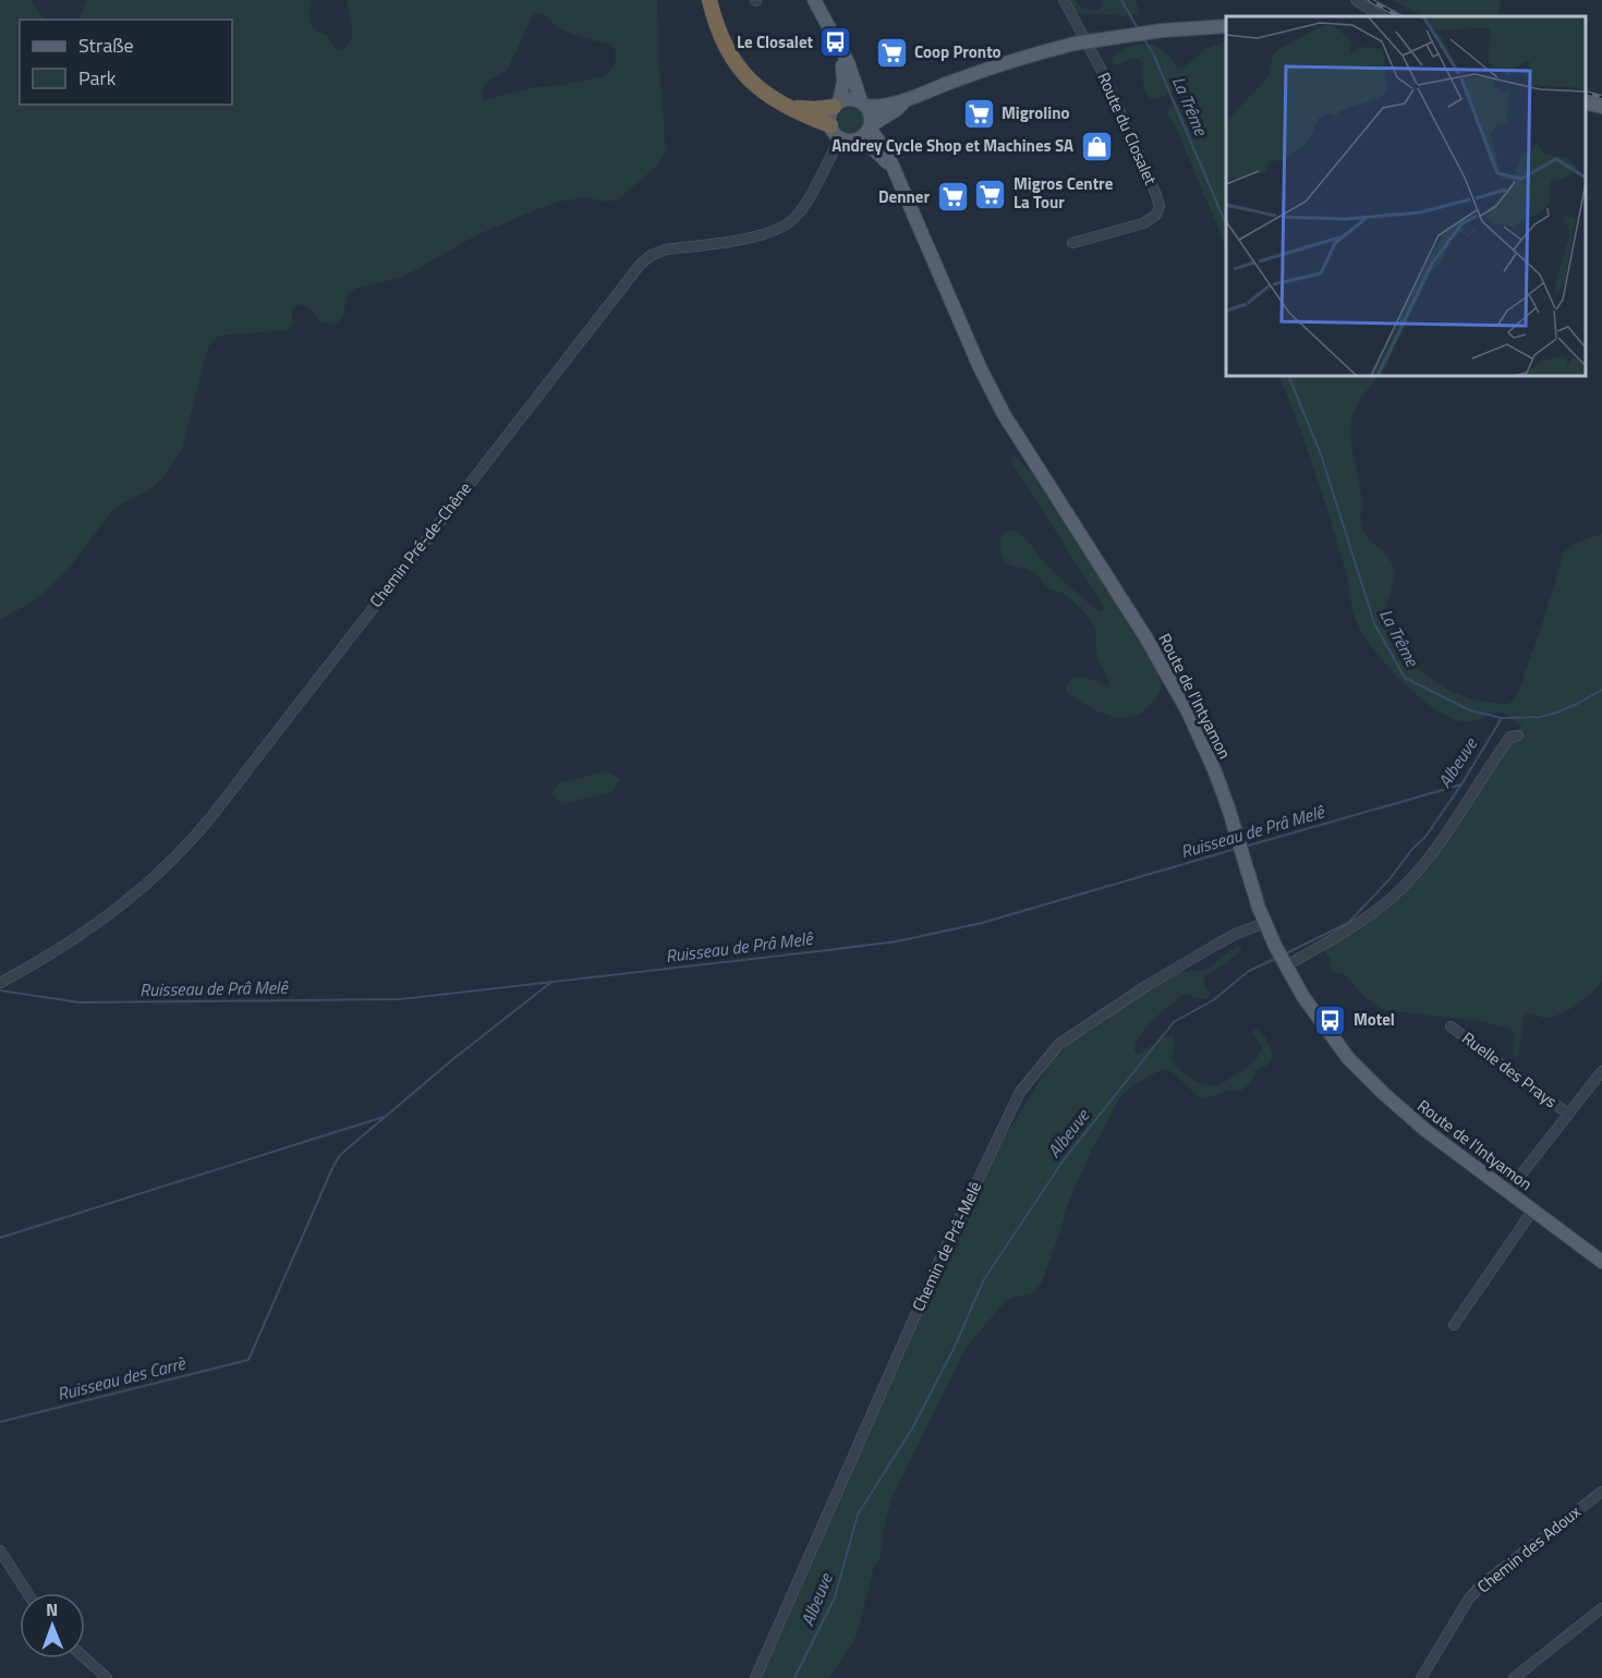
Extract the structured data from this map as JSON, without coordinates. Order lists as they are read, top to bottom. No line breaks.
{"streets":{"main road":["Route de l'Intyamon"],"street":["Route du Closalet","Chemin Pré-de-Chêne","Ruelle des Prays","Chemin de Prâ-Melê","Chemin des Adoux"]},"crossings":[["Chemin Pré-de-Chêne","Route de l'Intyamon"],["Route de l'Intyamon","Ruelle des Prays"],["Route de l'Intyamon","Chemin de Prâ-Melê"]],"water":["La Trême","Albeuve","Ruisseau de Prâ Melê","Ruisseau des Carrè"],"places":{"bus stop":["Le Closalet","Motel"],"supermarket":["Coop Pronto","Migrolino","Migros Centre La Tour","Denner"],"shop":["Andrey Cycle Shop et Machines SA"]},"legend":["Straße","Park"],"north":"top"}
